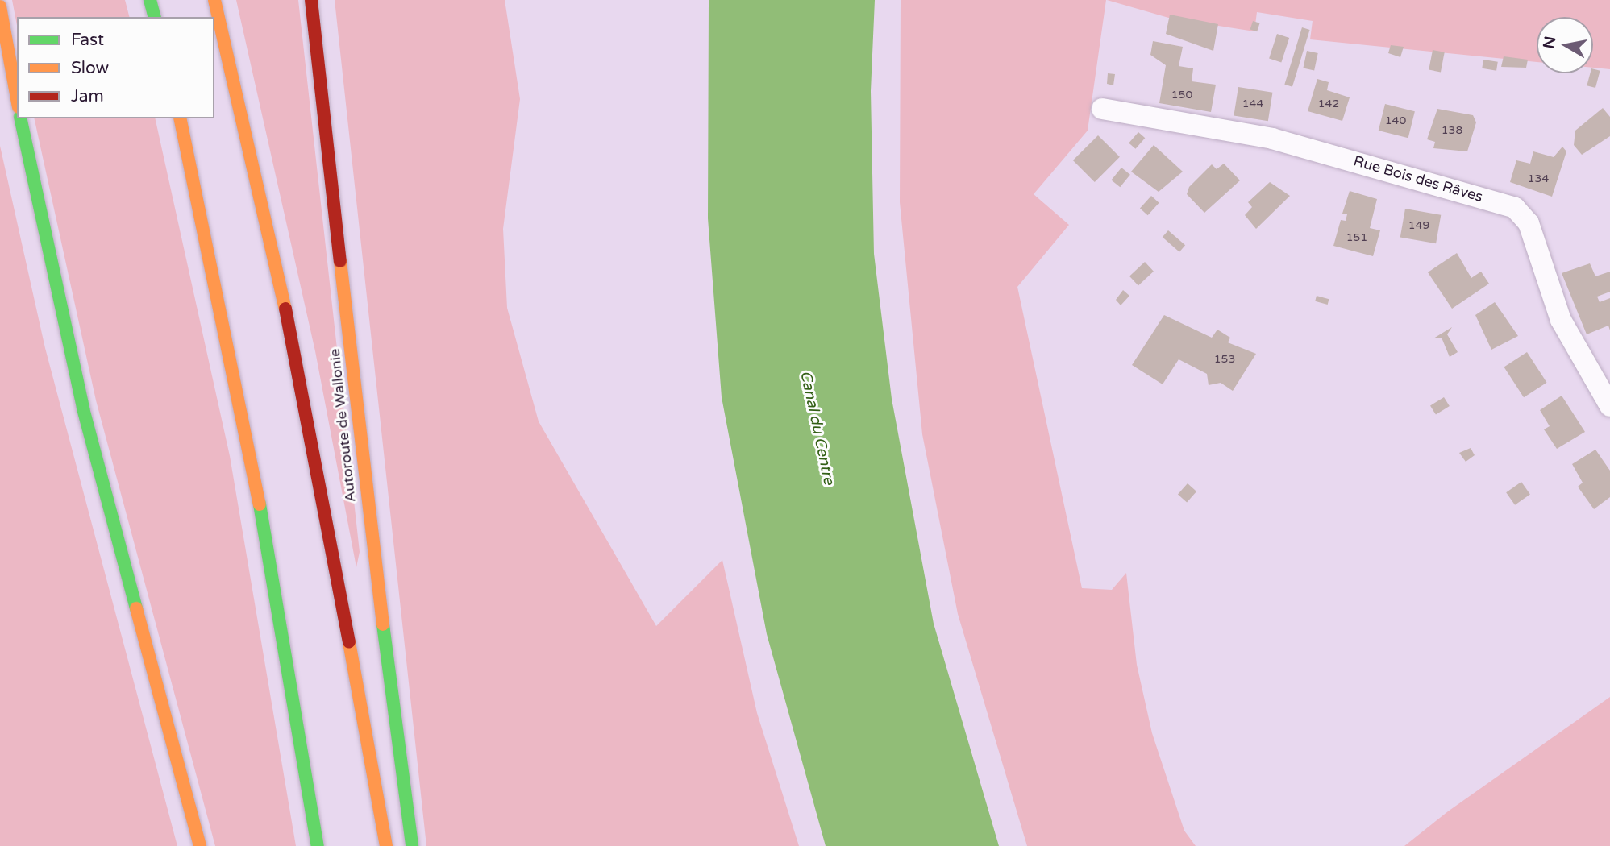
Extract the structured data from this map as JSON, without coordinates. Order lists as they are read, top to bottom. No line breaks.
{"streets":{"highway":["Autoroute de Wallonie"],"street":["Rue Bois des Râves"]},"water":["Canal du Centre"],"house_numbers":["150","144","142","140","138","134","149","151","153"],"legend":["Fast","Slow","Jam"],"north":"left"}
